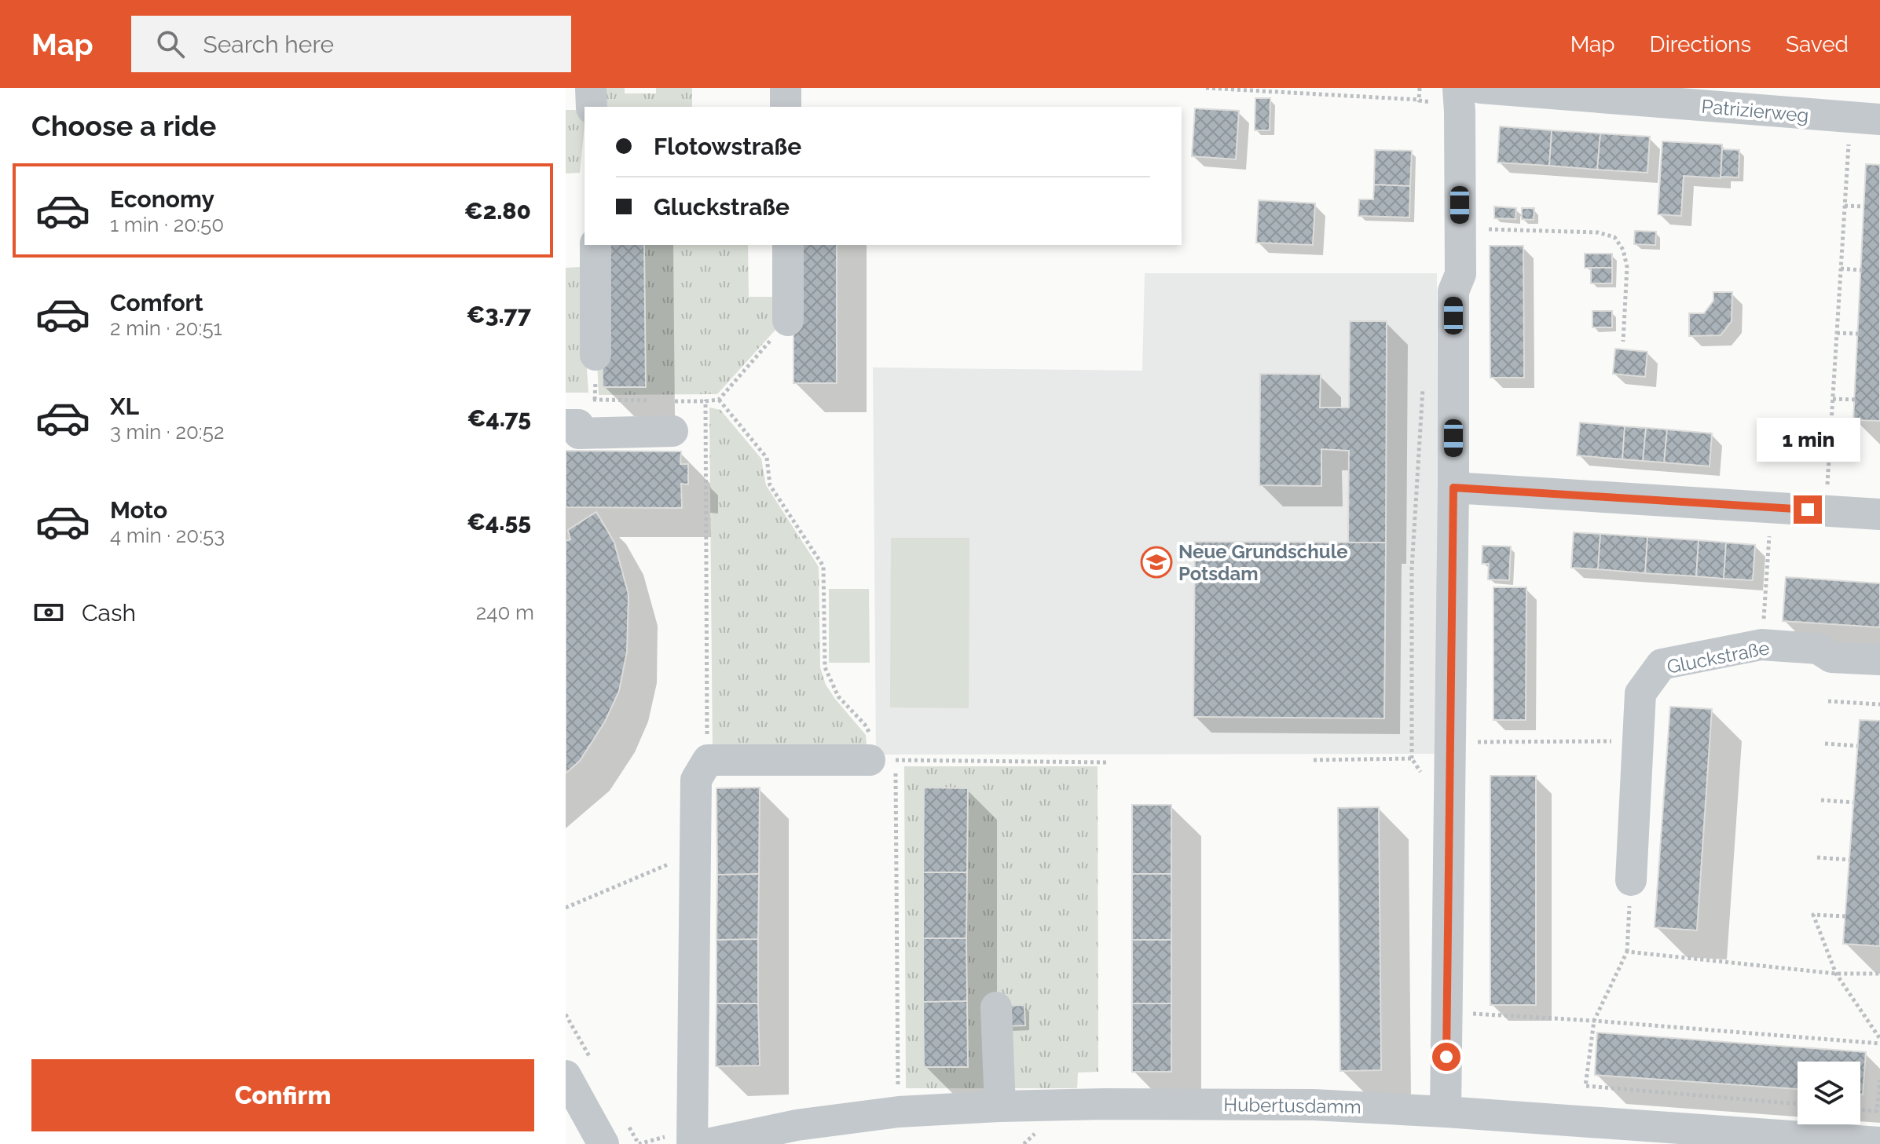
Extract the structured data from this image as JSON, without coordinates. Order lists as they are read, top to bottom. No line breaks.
{"streets":{"street":["Patrizierweg","Gluckstraße","Hubertusdamm"]},"places":{"school or university":["Neue Grundschule Potsdam"]},"page":{"header":"Map","search":"Search here","nav":["Map","Directions","Saved"],"heading":"Choose a ride","banner":["Flotowstraße","Gluckstraße"],"list":[{"name":"Economy","note":"1 min · 20:50","value":"€2.80"},{"name":"Comfort","note":"2 min · 20:51","value":"€3.77"},{"name":"XL","note":"3 min · 20:52","value":"€4.75"},{"name":"Moto","note":"4 min · 20:53","value":"€4.55"}],"bubble":"1 min","pay":["Cash","240 m"],"buttons":"Confirm"}}
